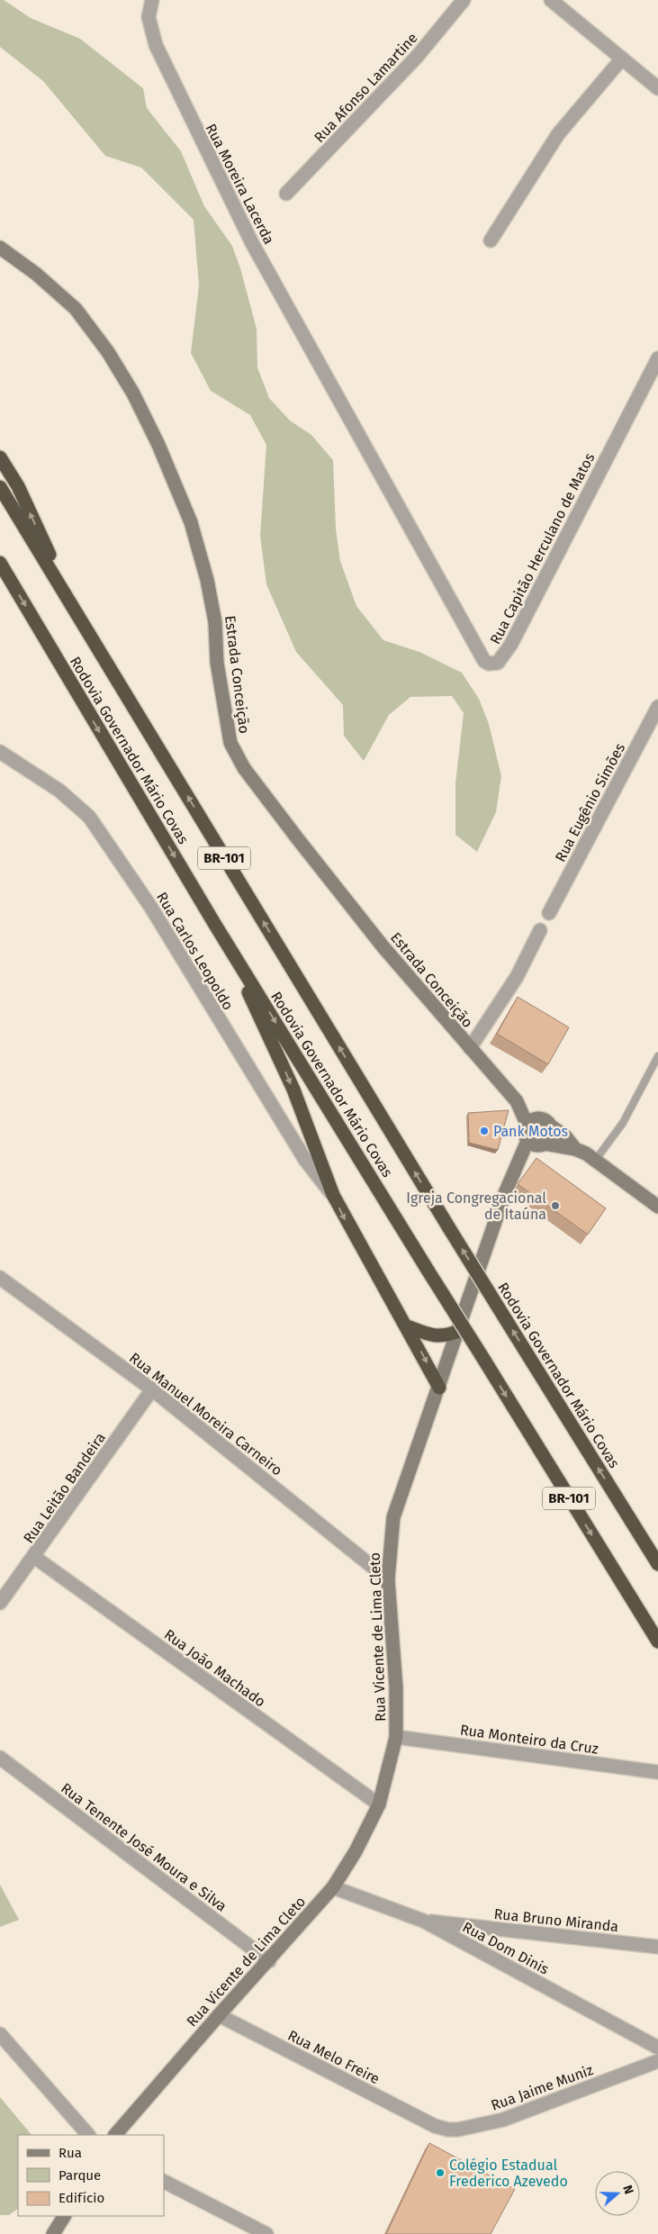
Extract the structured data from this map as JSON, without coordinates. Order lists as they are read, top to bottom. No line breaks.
{"streets":{"highway":["Rodovia Governador Mário Covas","BR-101"],"main road":["Estrada Conceição","Rua Vicente de Lima Cleto"],"street":["Rua Afonso Lamartine","Rua Moreira Lacerda","Rua Capitão Herculano de Matos","Rua Eugênio Simões","Rua Carlos Leopoldo","Rua Manuel Moreira Carneiro","Rua Leitão Bandeira","Rua João Machado","Rua Monteiro da Cruz","Rua Tenente José Moura e Silva","Rua Bruno Miranda","Rua Dom Dinis","Rua Melo Freire","Rua Jaime Muniz"]},"crossings":[["Rua Moreira Lacerda","Rua Capitão Herculano de Matos"],["Estrada Conceição","Rua Vicente de Lima Cleto"],["Rua Manuel Moreira Carneiro","Rua Leitão Bandeira"],["Rua Manuel Moreira Carneiro","Rua Vicente de Lima Cleto"],["Rua Leitão Bandeira","Rua João Machado"],["Rua Vicente de Lima Cleto","Rua João Machado"],["Rua Vicente de Lima Cleto","Rua Monteiro da Cruz"],["Rua Vicente de Lima Cleto","Rua Tenente José Moura e Silva"],["Rua Vicente de Lima Cleto","Rua Dom Dinis"],["Rua Vicente de Lima Cleto","Rua Melo Freire"],["Rua Bruno Miranda","Rua Dom Dinis"],["Rua Melo Freire","Rua Jaime Muniz"]],"places":["Pank Motos","Igreja Congregacional de Itaúna","Colégio Estadual Frederico Azevedo"],"legend":["Rua","Parque","Edifício"],"north":"right"}
